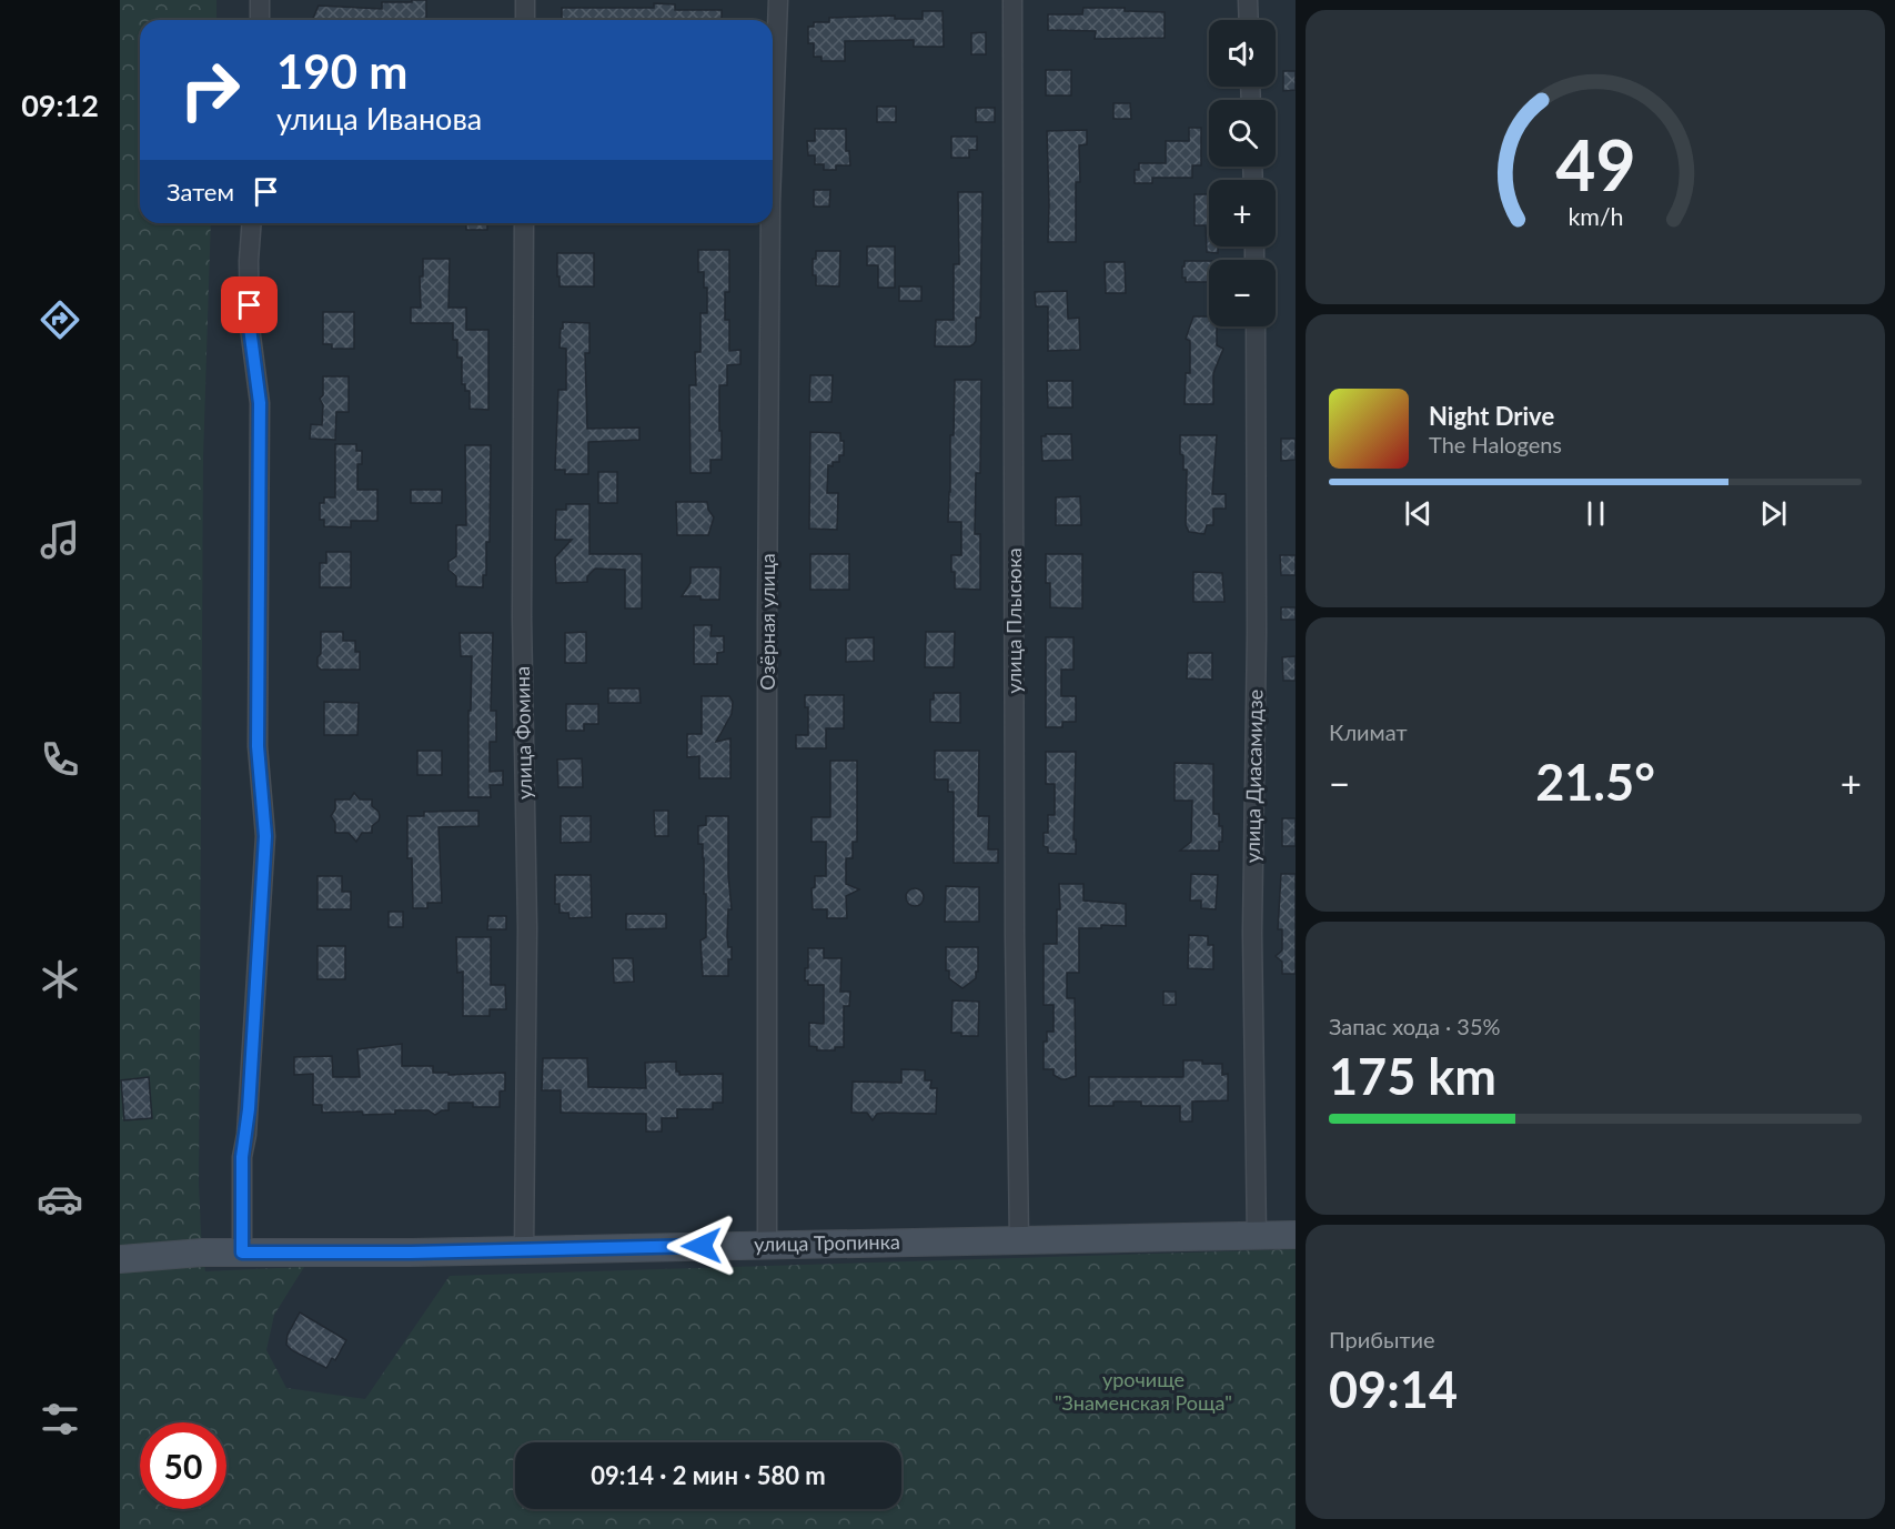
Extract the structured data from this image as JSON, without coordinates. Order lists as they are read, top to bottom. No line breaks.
{"streets":{"main road":["улица Тропинка"],"street":["улица Плысюка","Озёрная улица","улица Фомина","улица Диасамидзе"]},"crossings":[["улица Плысюка","улица Тропинка"],["Озёрная улица","улица Тропинка"],["улица Фомина","улица Тропинка"],["улица Диасамидзе","улица Тропинка"]],"parks":["урочище \"Знаменская Роща\""],"page":{"tabs":"09:12","map_buttons":["+","−"],"turn":["190 m","улица Иванова"],"then":"Затем","song":["Night Drive","The Halogens"],"tile":["Климат",["Запас хода · 35%","175 km"],["Прибытие","09:14"]],"heat":["−","21.5°","+"],"limit":"50","trip":"09:14 · 2 мин · 580 m","gauge":["49","km/h"]}}
